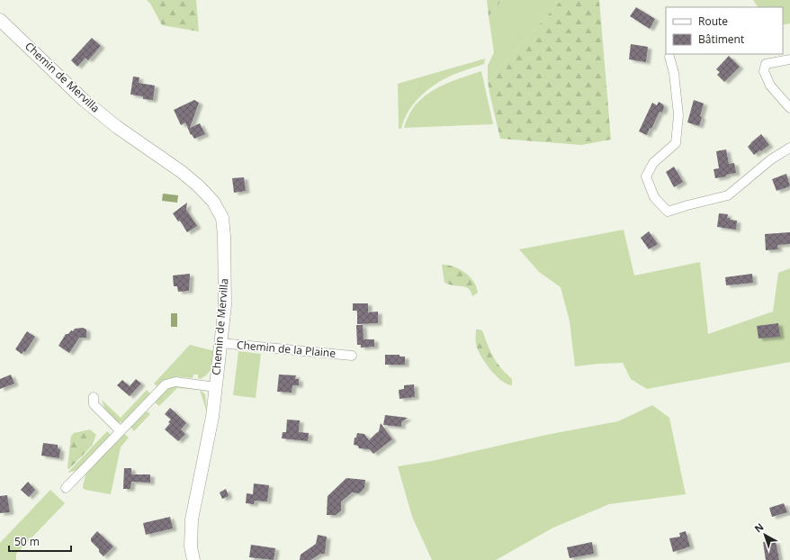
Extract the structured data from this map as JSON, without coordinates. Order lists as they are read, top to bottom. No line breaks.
{"streets":{"street":["Chemin de Mervilla","Chemin de la Plaine"]},"crossings":[["Chemin de Mervilla","Chemin de la Plaine"]],"legend":["Route","Bâtiment"],"scale_bar":"50 m","north":"top left"}
